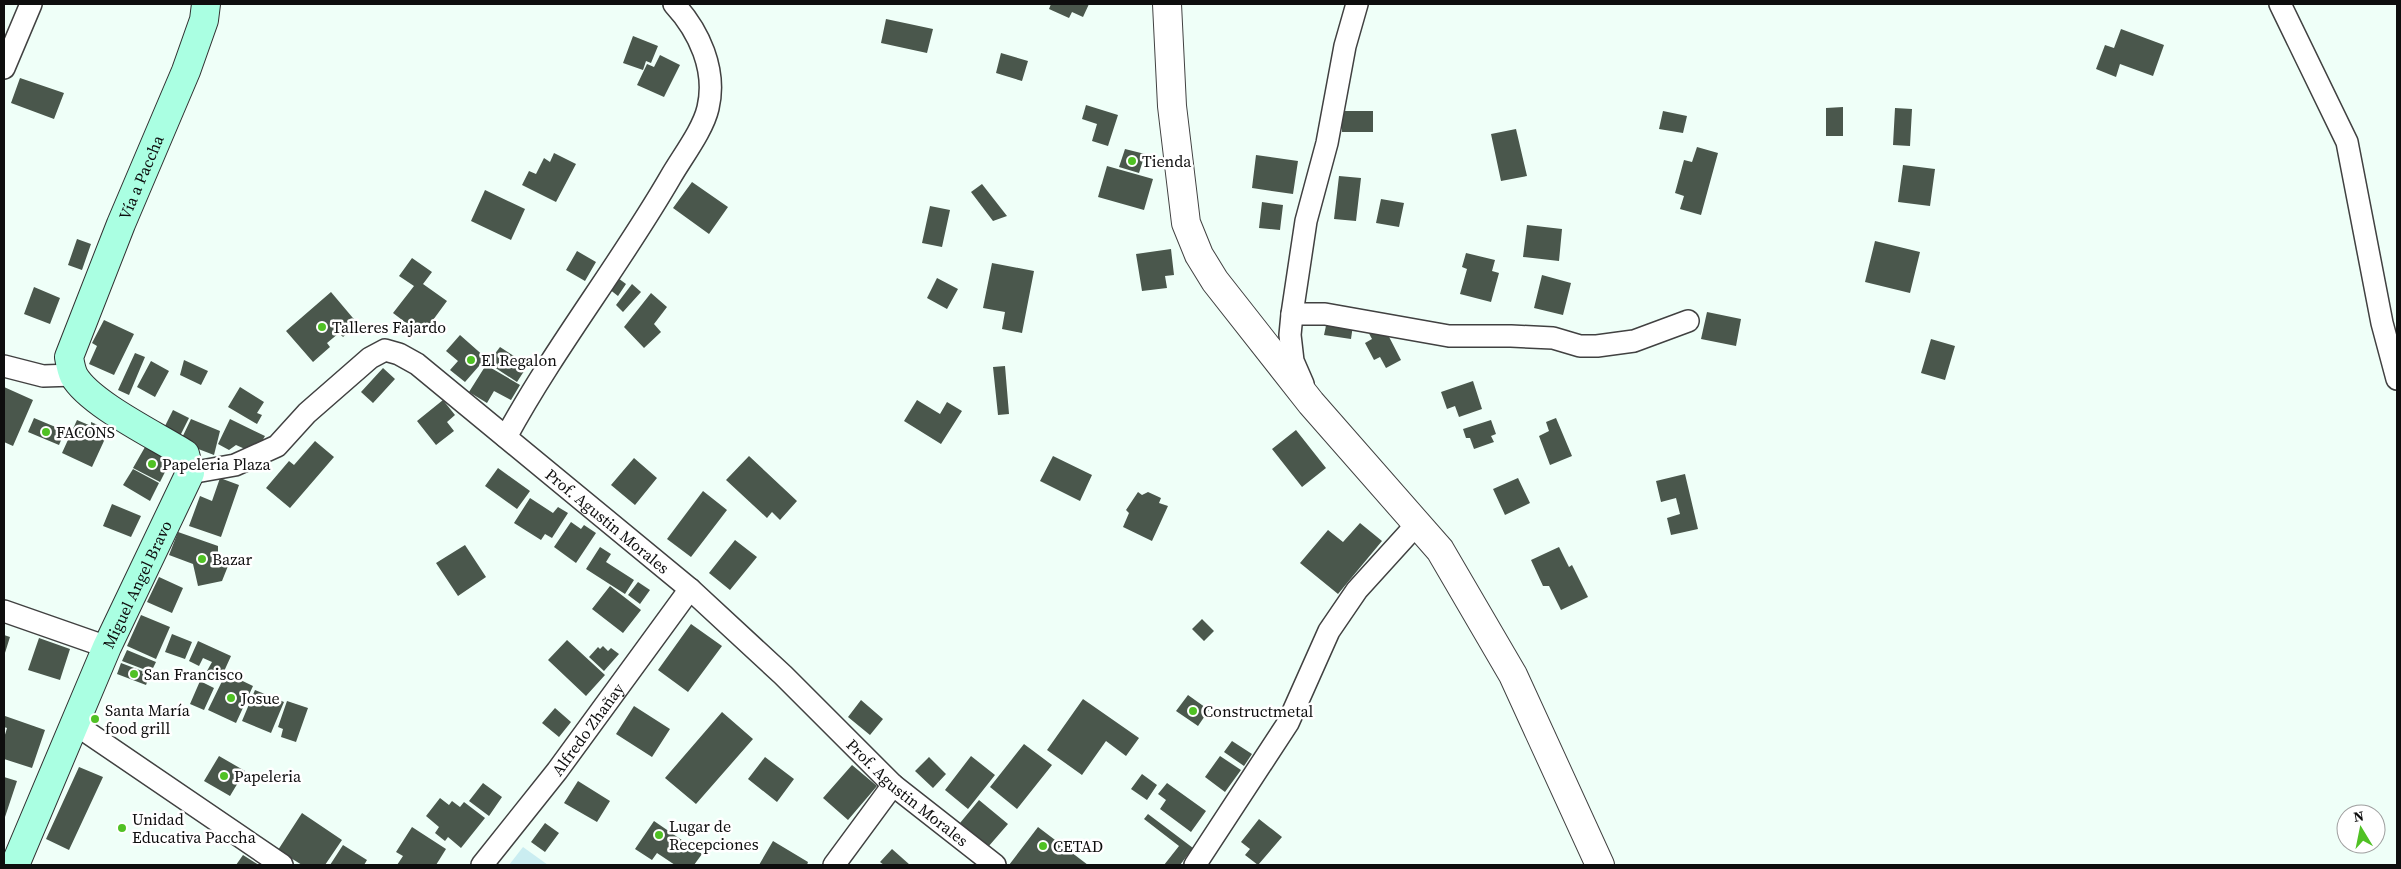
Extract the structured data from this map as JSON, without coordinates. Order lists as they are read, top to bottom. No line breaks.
{"streets":{"main road":["Vía a Paccha","Miguel Angel Bravo"],"street":["Prof. Agustin Morales","Alfredo Zhañay"]},"crossings":[["Prof. Agustin Morales","Miguel Angel Bravo"],["Prof. Agustin Morales","Alfredo Zhañay"]],"places":["Tienda","Talleres Fajardo","El Regalon","FACONS","Papeleria Plaza","Bazar","San Francisco","Josue","Constructmetal","Santa María food grill","Papeleria","Unidad Educativa Paccha","Lugar de Recepciones","CETAD"],"north":"top"}
